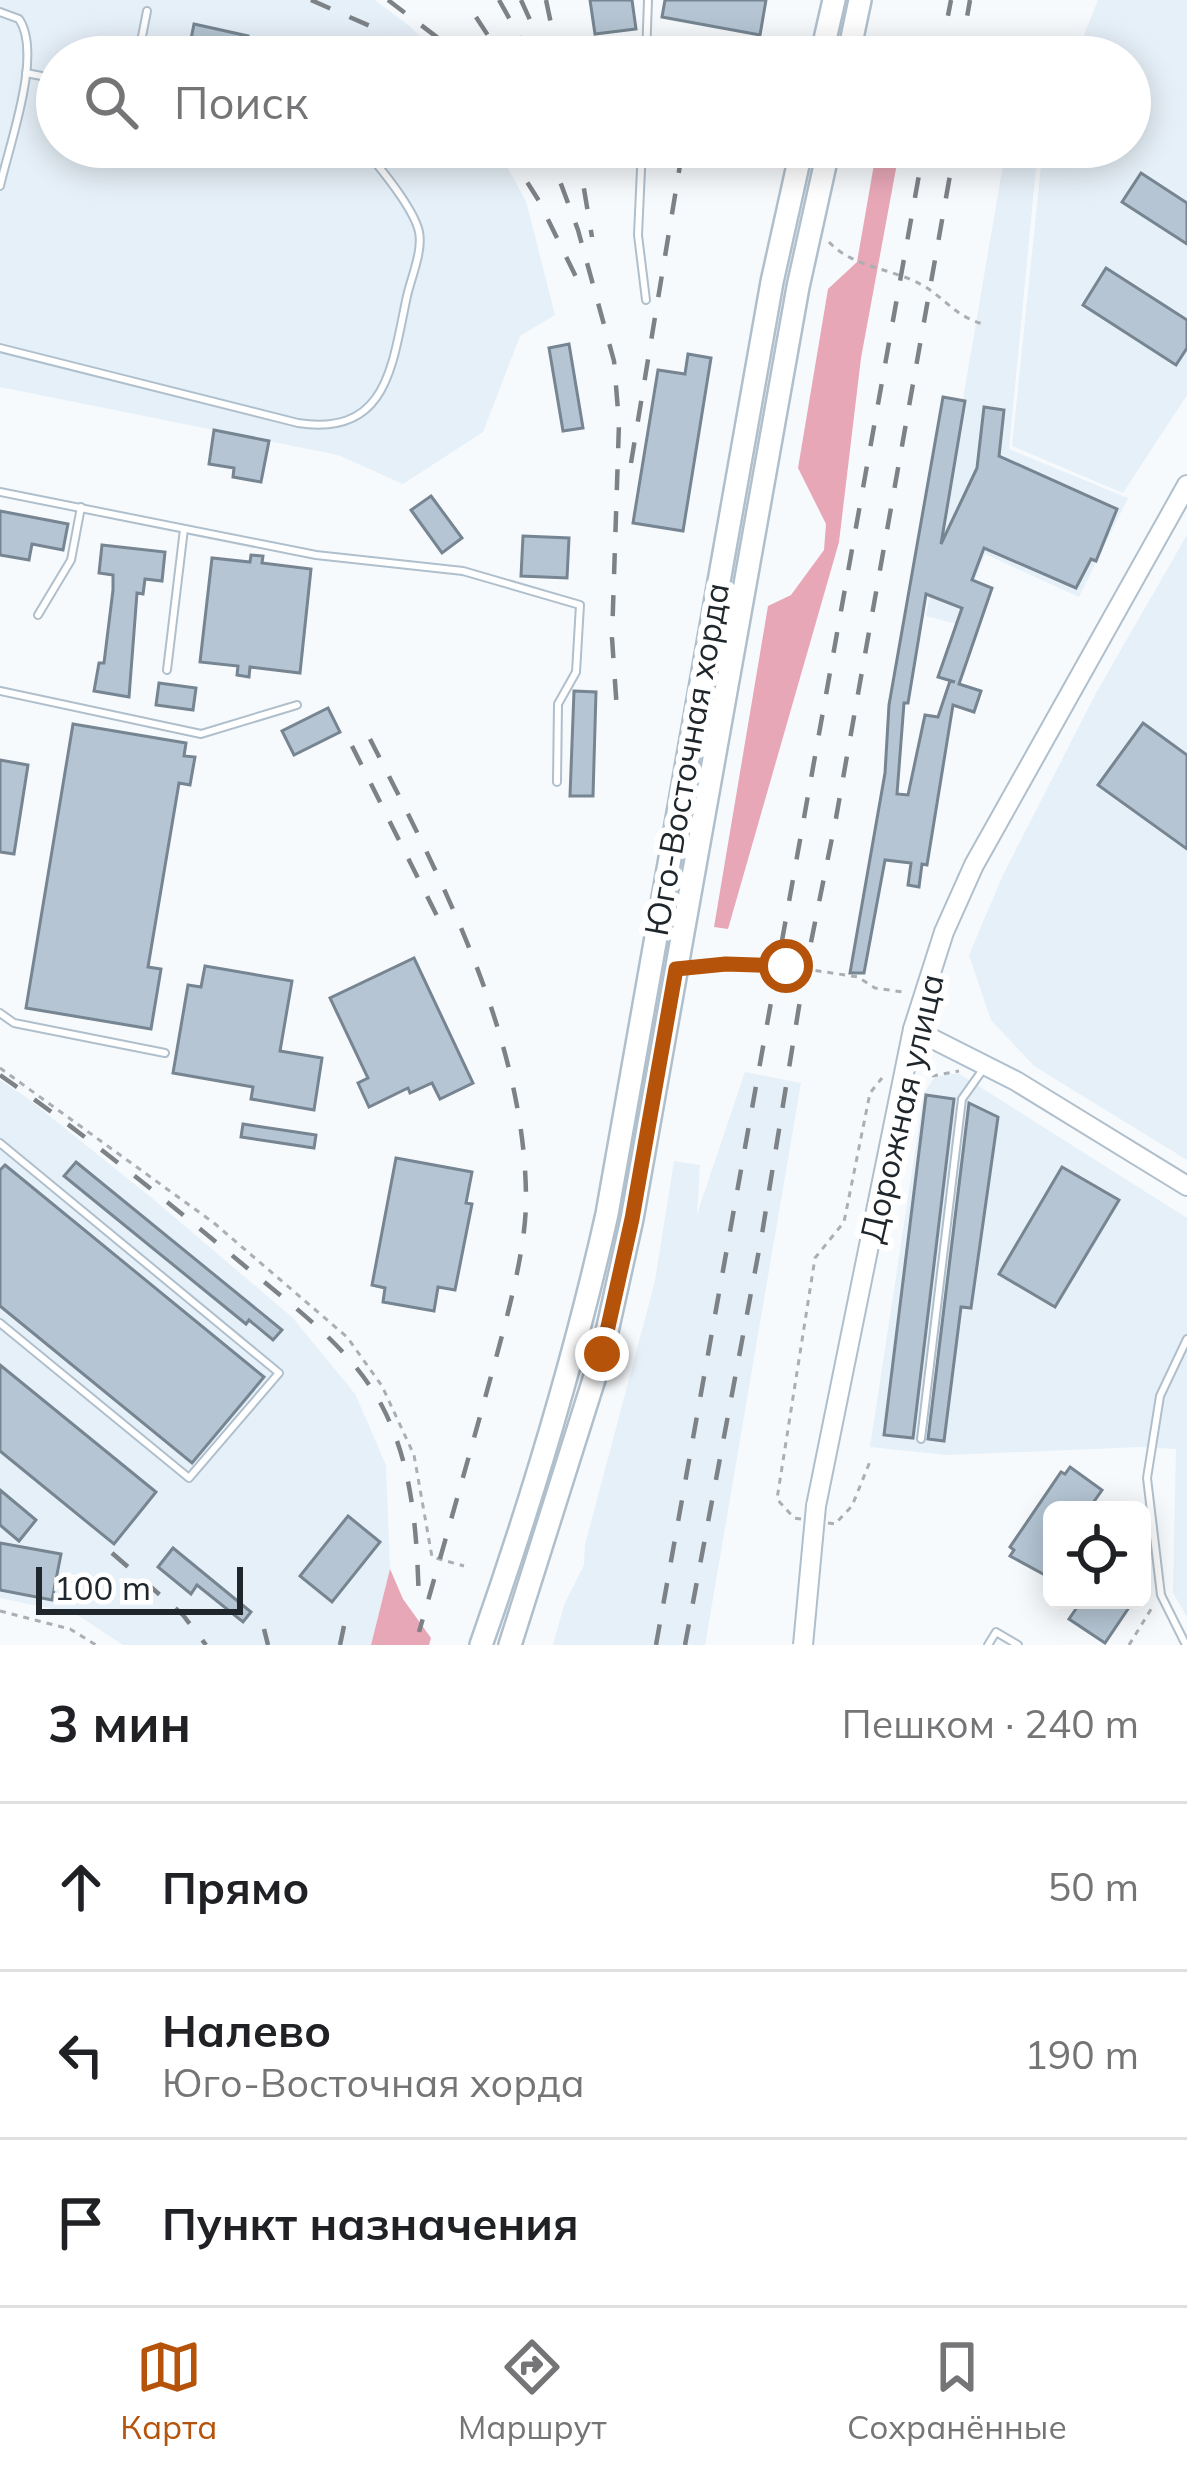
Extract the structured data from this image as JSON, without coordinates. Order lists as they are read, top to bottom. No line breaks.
{"streets":{"main road":["Юго-Восточная хорда","Дорожная улица"]},"scale_bar":"100 m","page":{"search":"Поиск","scale":"100 m","heading":["3 мин","Пешком · 240 m"],"list":[["Прямо","50 m"],["Налево","Юго-Восточная хорда","190 m"],"Пункт назначения"],"nav":["Карта","Маршрут","Сохранённые"]}}
